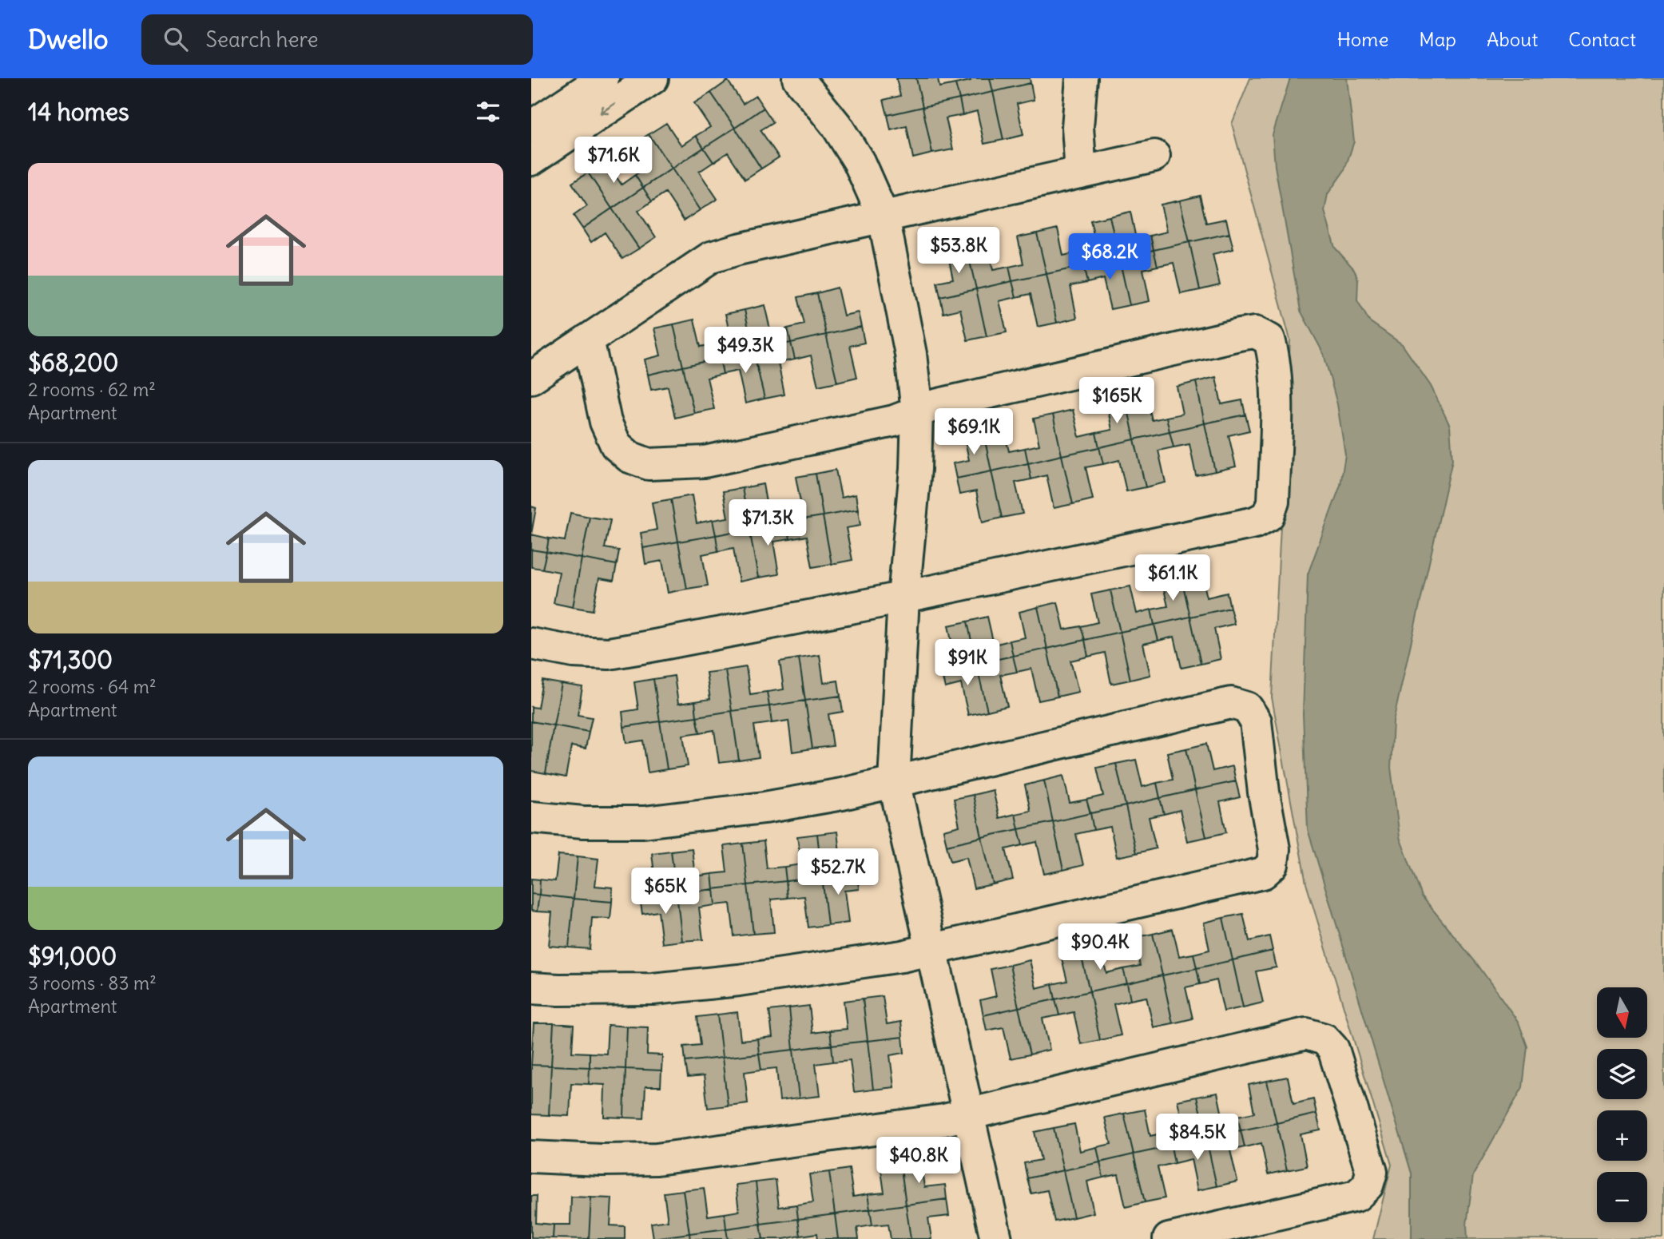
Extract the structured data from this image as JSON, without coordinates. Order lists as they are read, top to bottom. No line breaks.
{"north":"bottom","page":{"header":"Dwello","search":"Search here","nav":["Home","Map","About","Contact"],"heading":"14 homes","price":["$71.6K","$53.8K","$68.2K","$49.3K","$165K","$69.1K","$71.3K","$61.1K","$91K","$52.7K","$65K","$90.4K","$84.5K","$40.8K"],"list":[{"name":"$68,200","note":"2 rooms · 62 m² · Apartment"},{"name":"$71,300","note":"2 rooms · 64 m² · Apartment"},{"name":"$91,000","note":"3 rooms · 83 m² · Apartment"}],"map_buttons":["+","−"]}}
